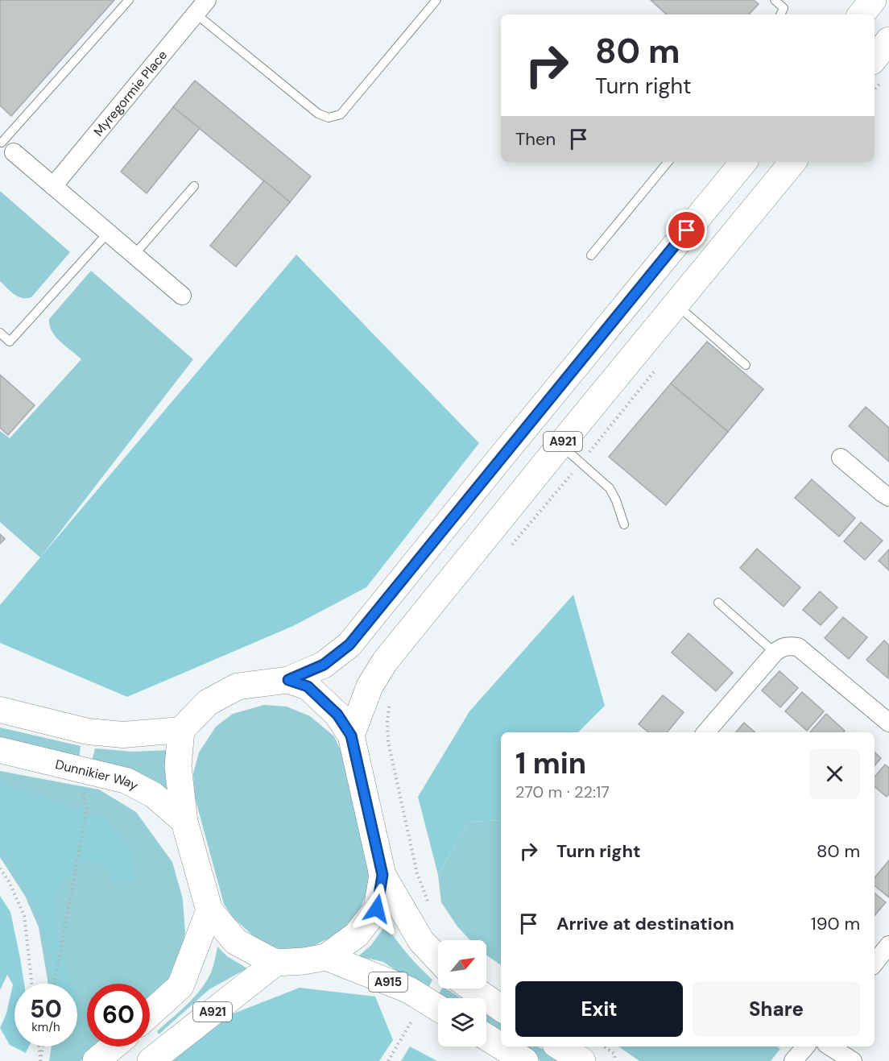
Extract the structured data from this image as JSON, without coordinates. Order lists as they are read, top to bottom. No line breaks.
{"streets":{"main road":["A921","Dunnikier Way","A915"],"street":["Myregormie Place"]},"crossings":[["A921","A915"]],"north":"top right","page":{"turn":["80 m","Turn right"],"then":"Then","heading":["1 min","270 m · 22:17"],"list":[{"name":"Turn right","value":"80 m"},{"name":"Arrive at destination","value":"190 m"}],"buttons":["Exit","Share"],"speed":"50 km/h","limit":"60"}}
